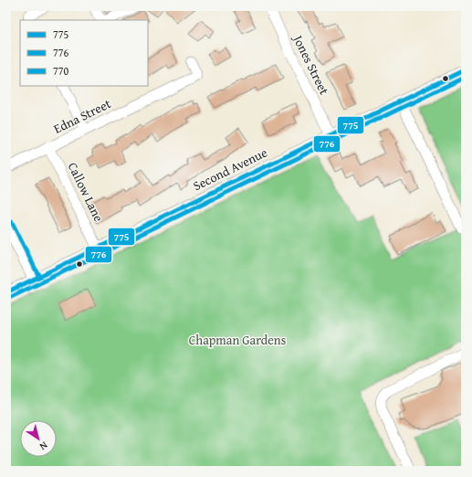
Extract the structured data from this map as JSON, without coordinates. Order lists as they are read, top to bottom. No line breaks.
{"streets":{"street":["Jones Street","Edna Street","Second Avenue","Callow Lane"]},"crossings":[["Jones Street","Second Avenue"],["Edna Street","Callow Lane"],["Second Avenue","Callow Lane"]],"parks":["Chapman Gardens"],"lines":["transit line 775","transit line 776","transit line 770"],"legend":["775","776","770"],"north":"bottom right"}
